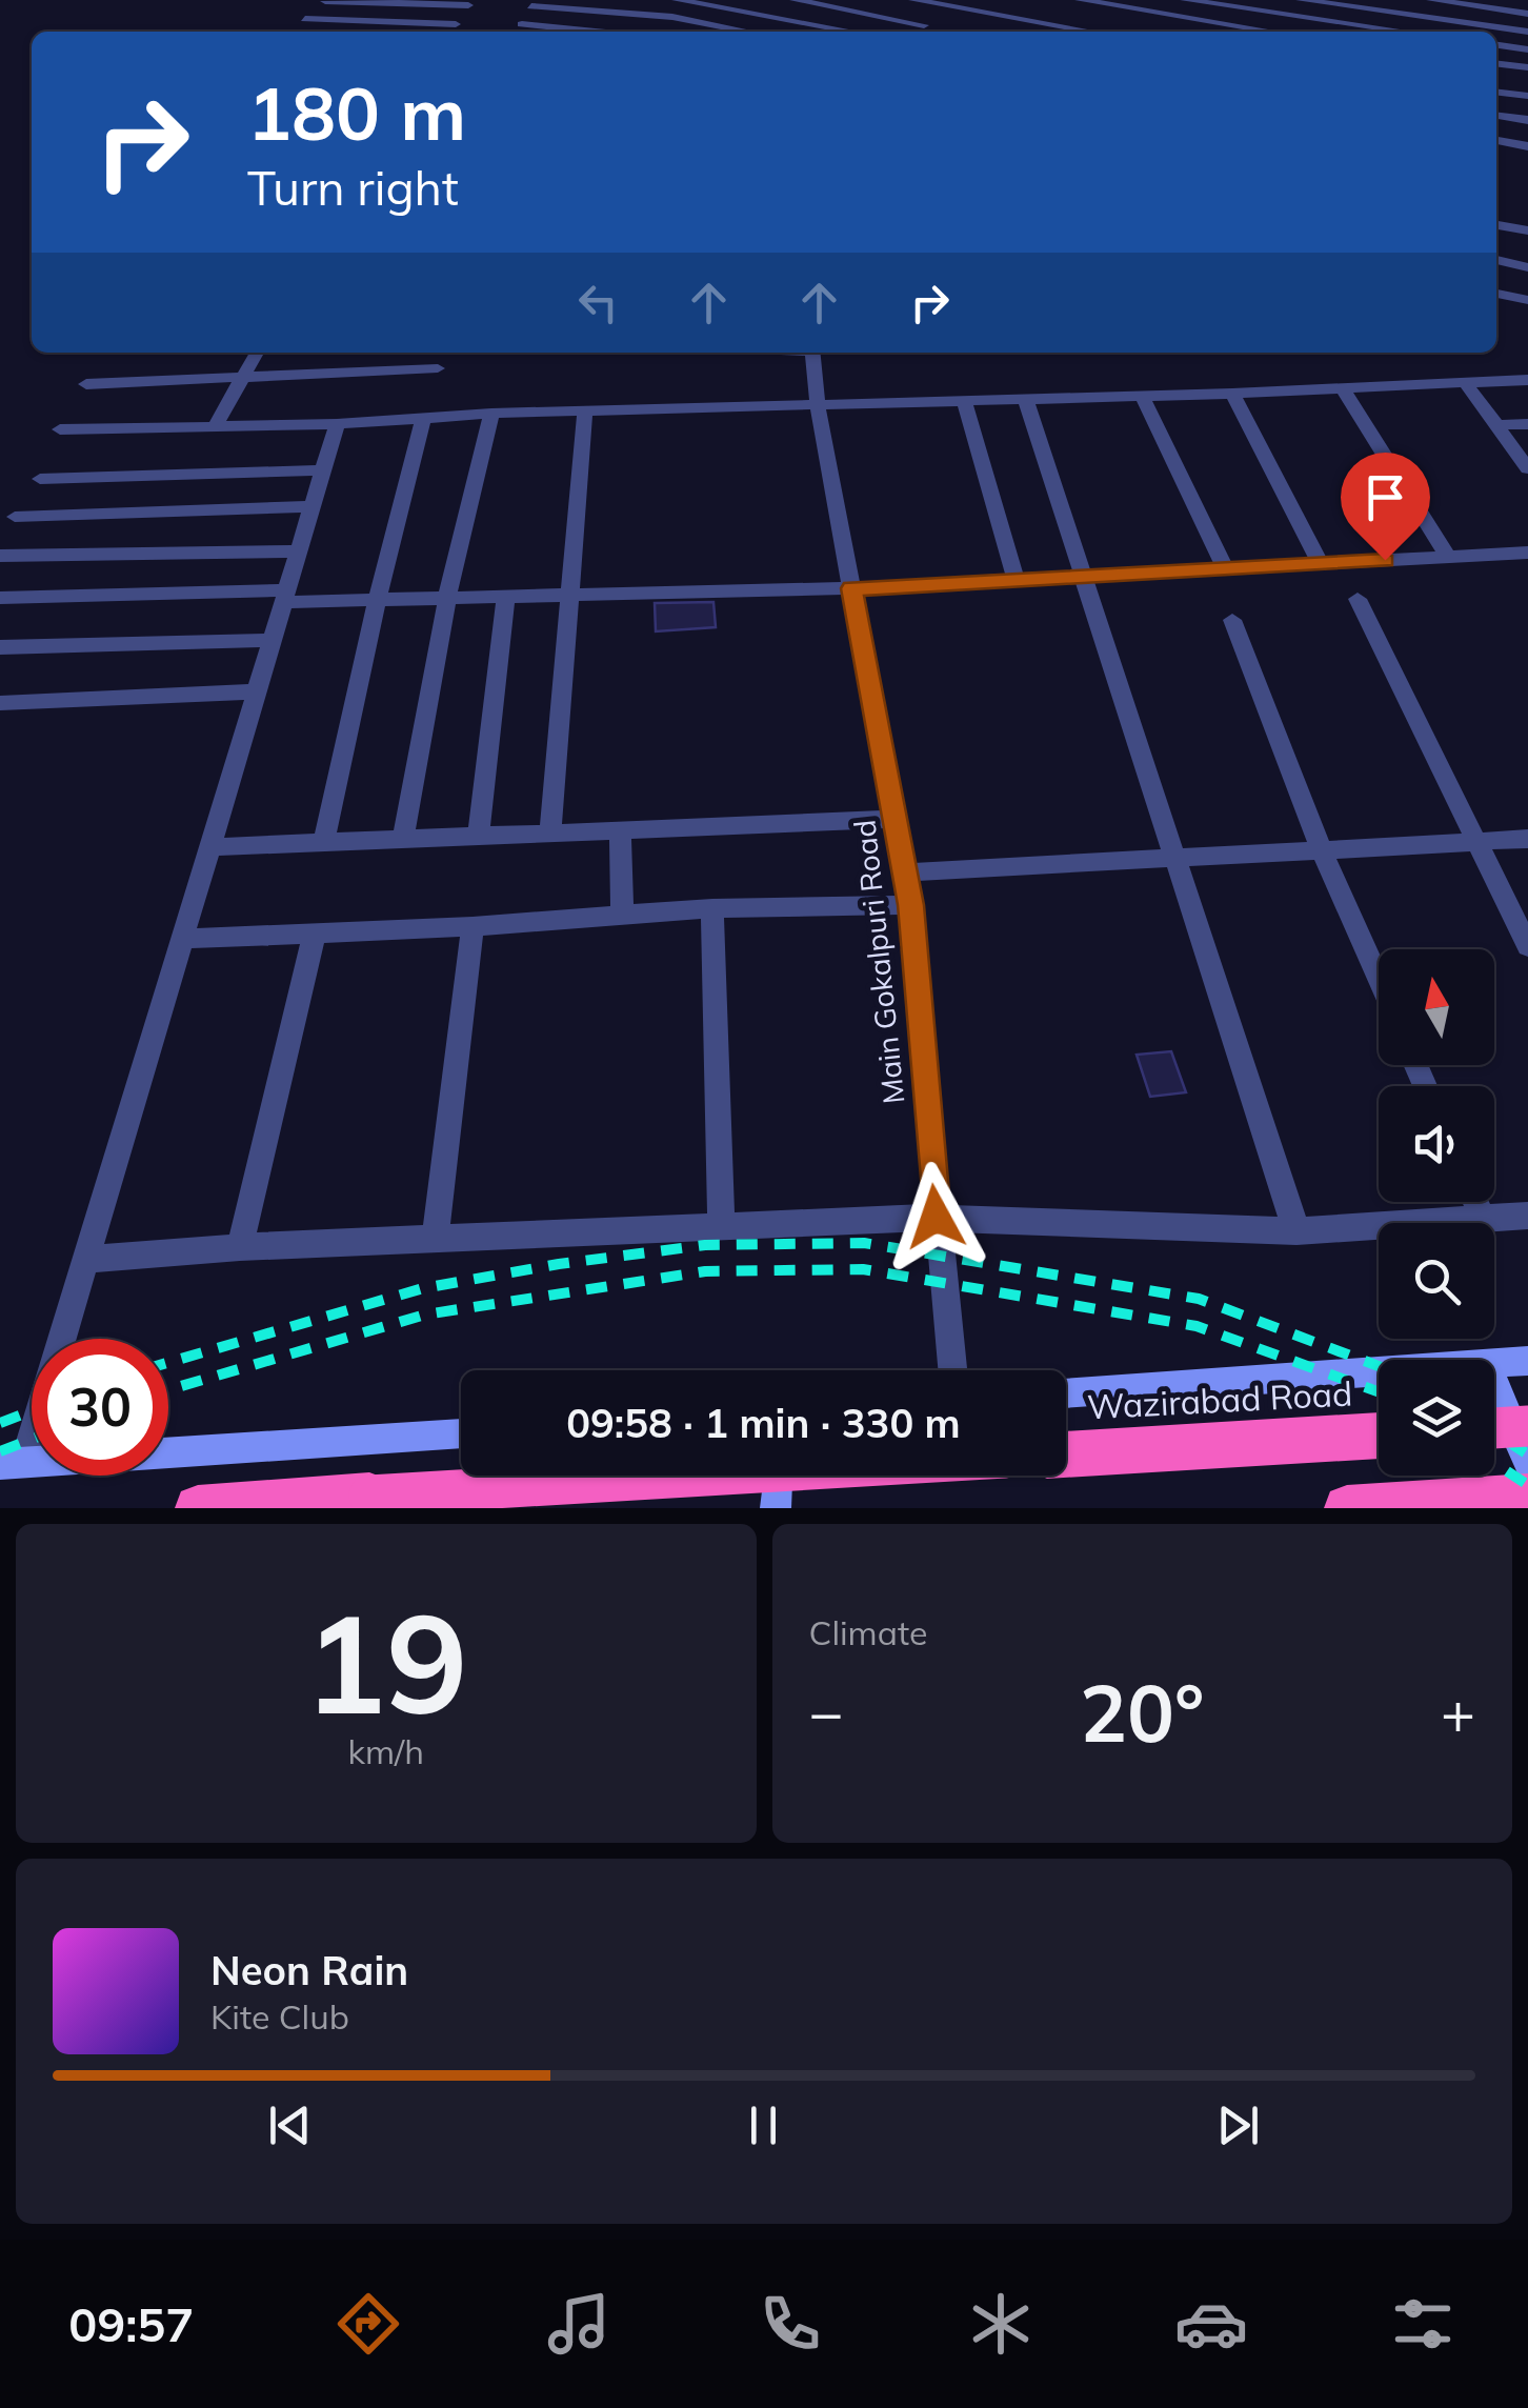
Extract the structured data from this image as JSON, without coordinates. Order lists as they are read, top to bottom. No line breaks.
{"streets":{"highway":["Wazirabad Road"],"street":["Main Gokalpuri Road"]},"north":"top","page":{"turn":["180 m","Turn right"],"limit":"30","trip":"09:58 · 1 min · 330 m","tile":[["19","km/h"],"Climate"],"heat":["−","20°","+"],"song":["Neon Rain","Kite Club"],"tabs":"09:57"}}
